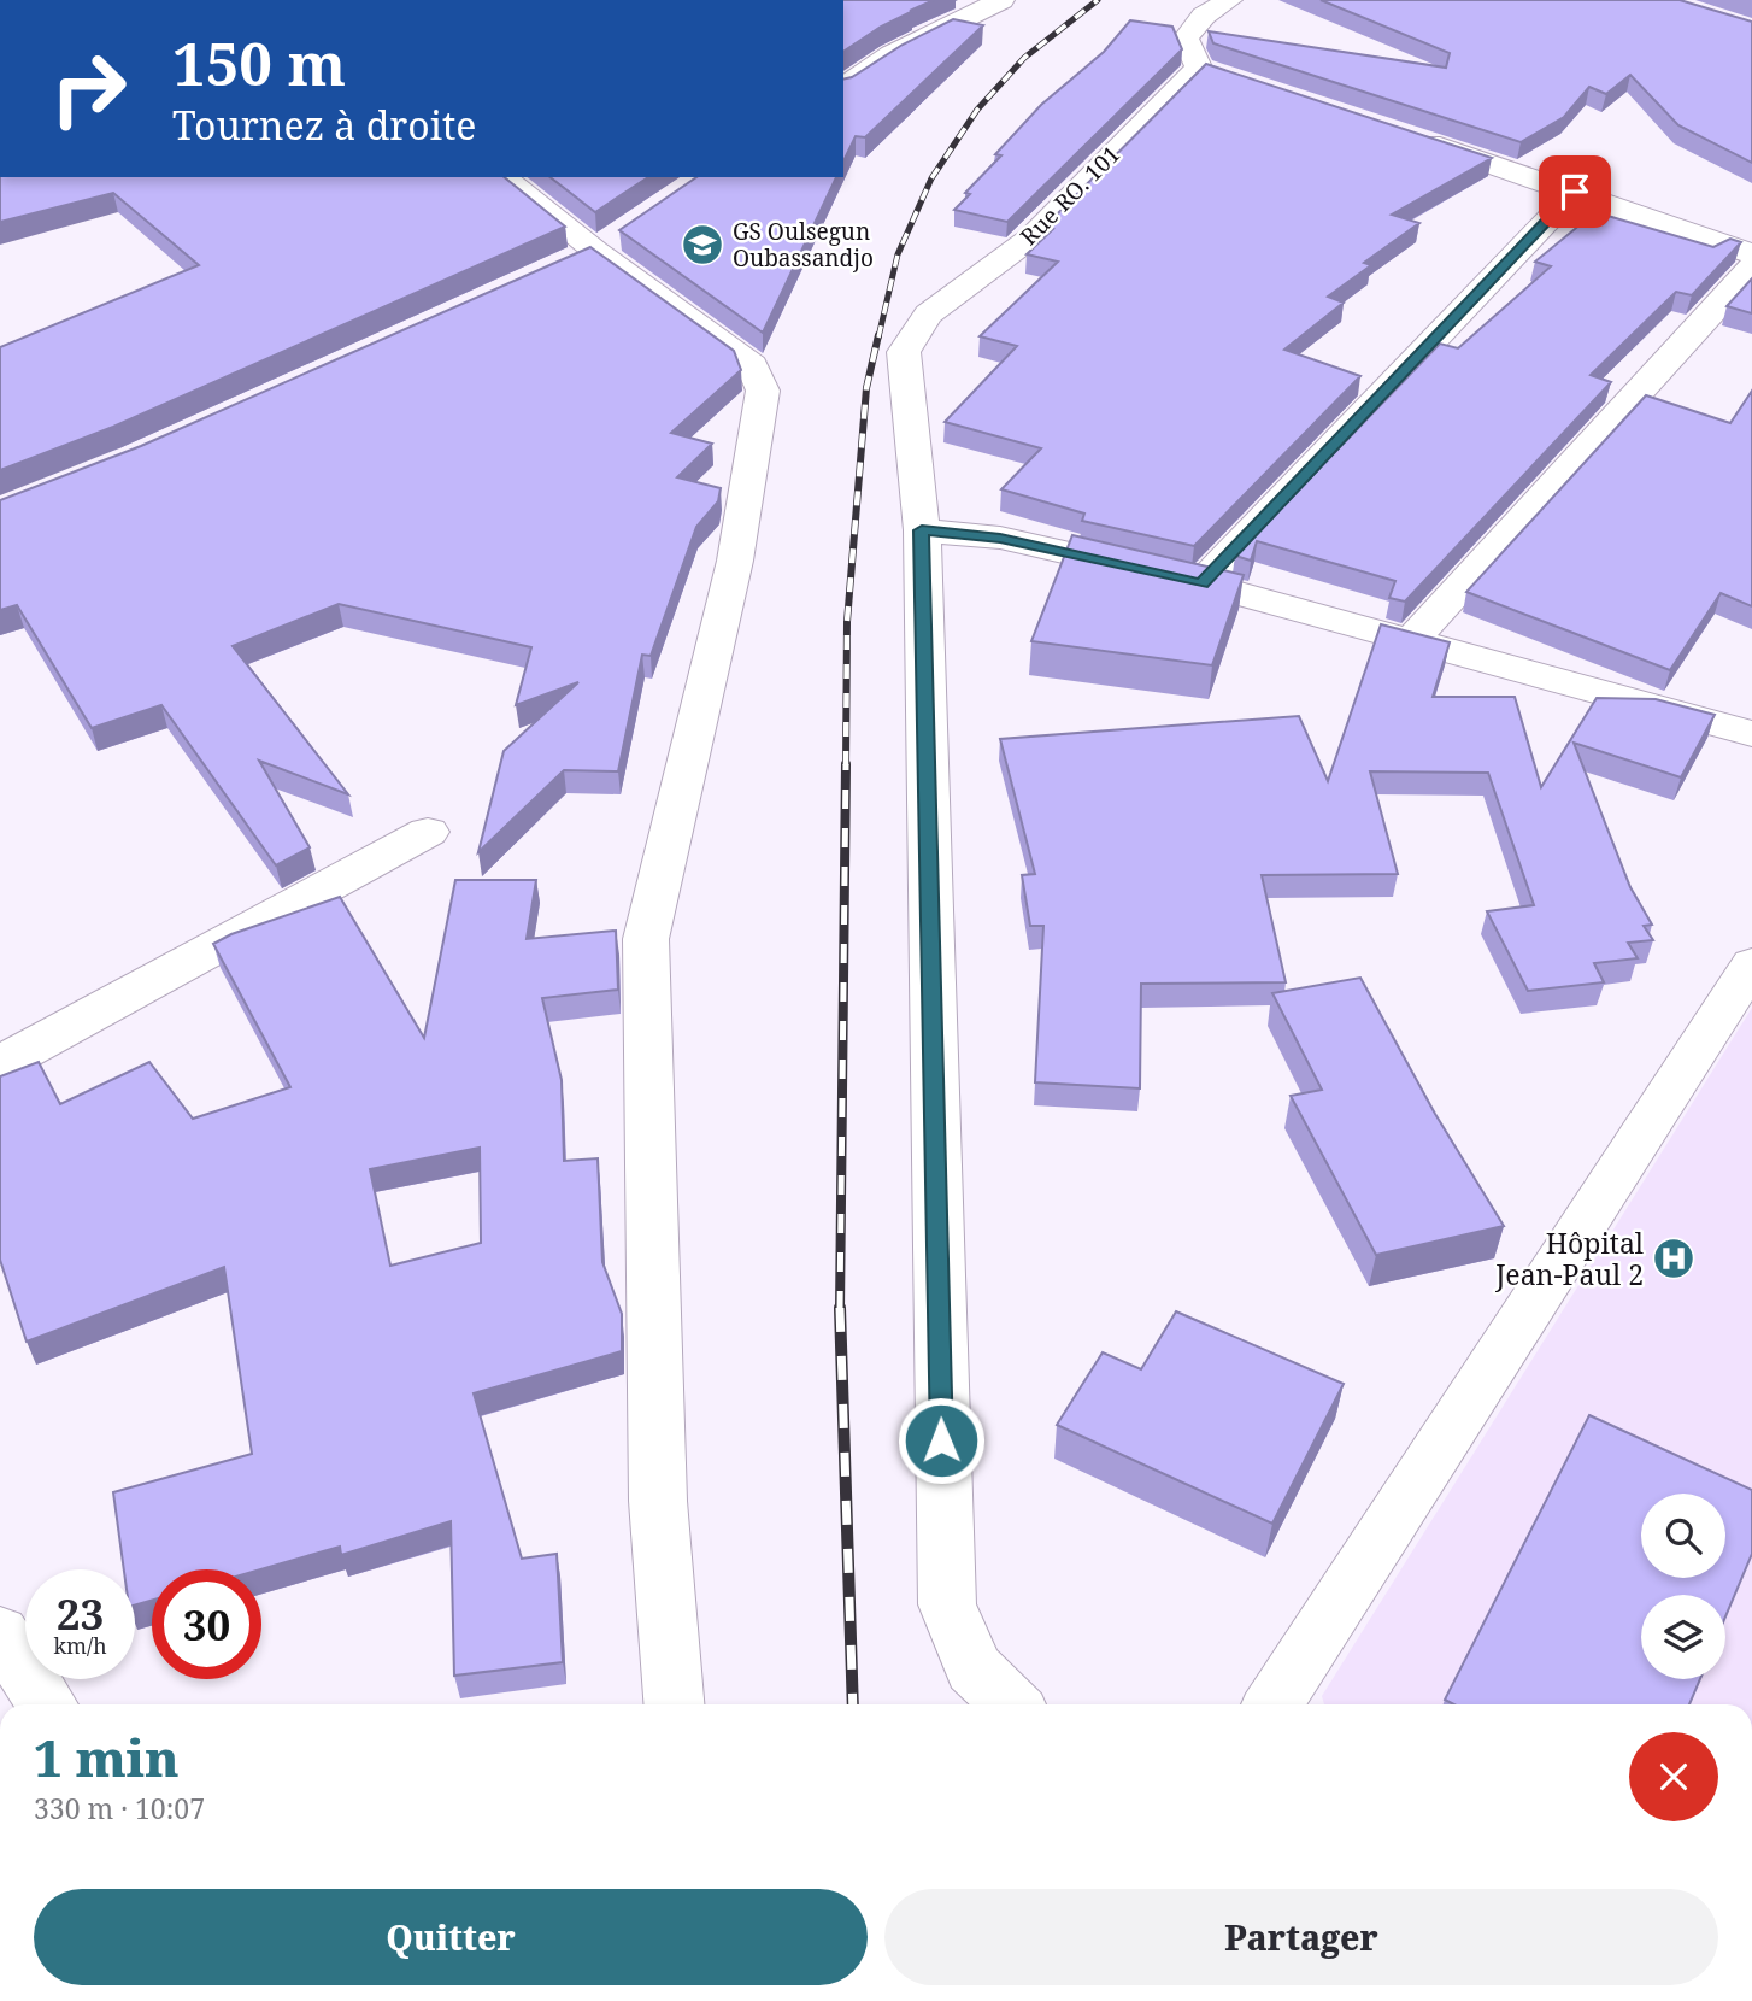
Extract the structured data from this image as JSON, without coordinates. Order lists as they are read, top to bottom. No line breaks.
{"streets":{"street":["Rue RO. 101"]},"places":{"school or university":["GS Oulsegun Oubassandjo"],"hospital":["Hôpital Jean-Paul 2"]},"page":{"turn":["150 m","Tournez à droite"],"speed":"23 km/h","limit":"30","heading":["1 min","330 m · 10:07"],"buttons":["Quitter","Partager"]}}
